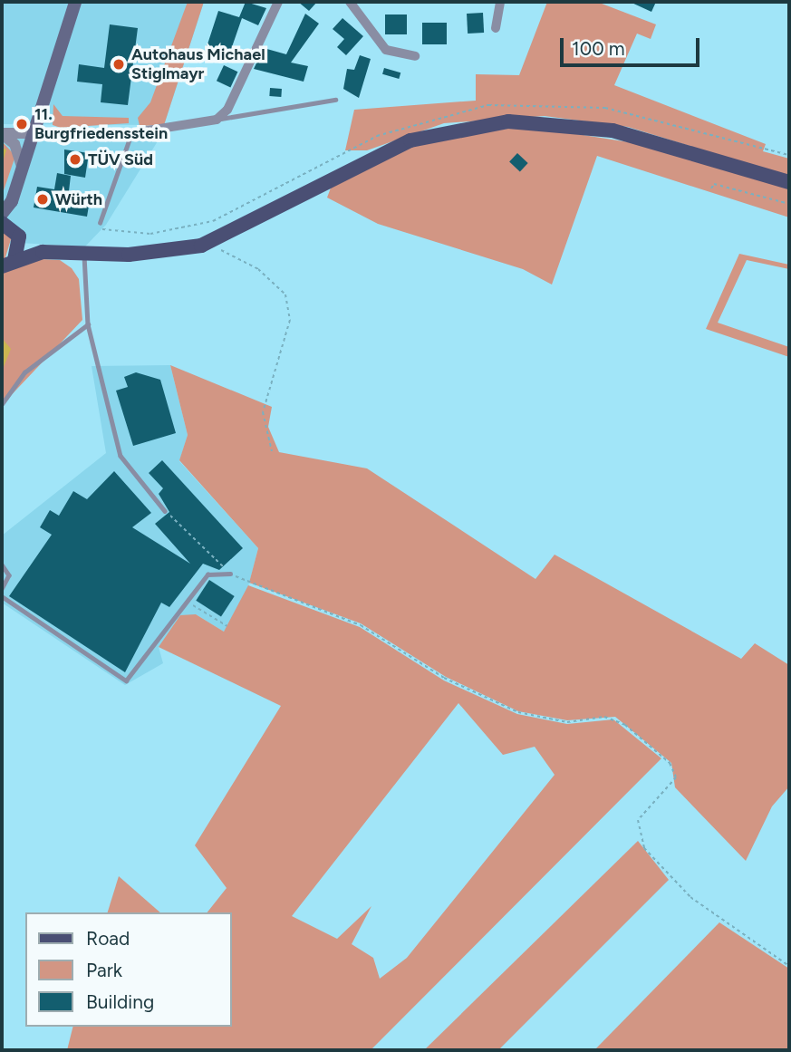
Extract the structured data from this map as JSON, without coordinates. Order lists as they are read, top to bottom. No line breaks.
{"places":["Autohaus Michael Stiglmayr","11. Burgfriedensstein","TÜV Süd","Würth"],"legend":["Road","Park","Building"],"scale_bar":"100 m"}
